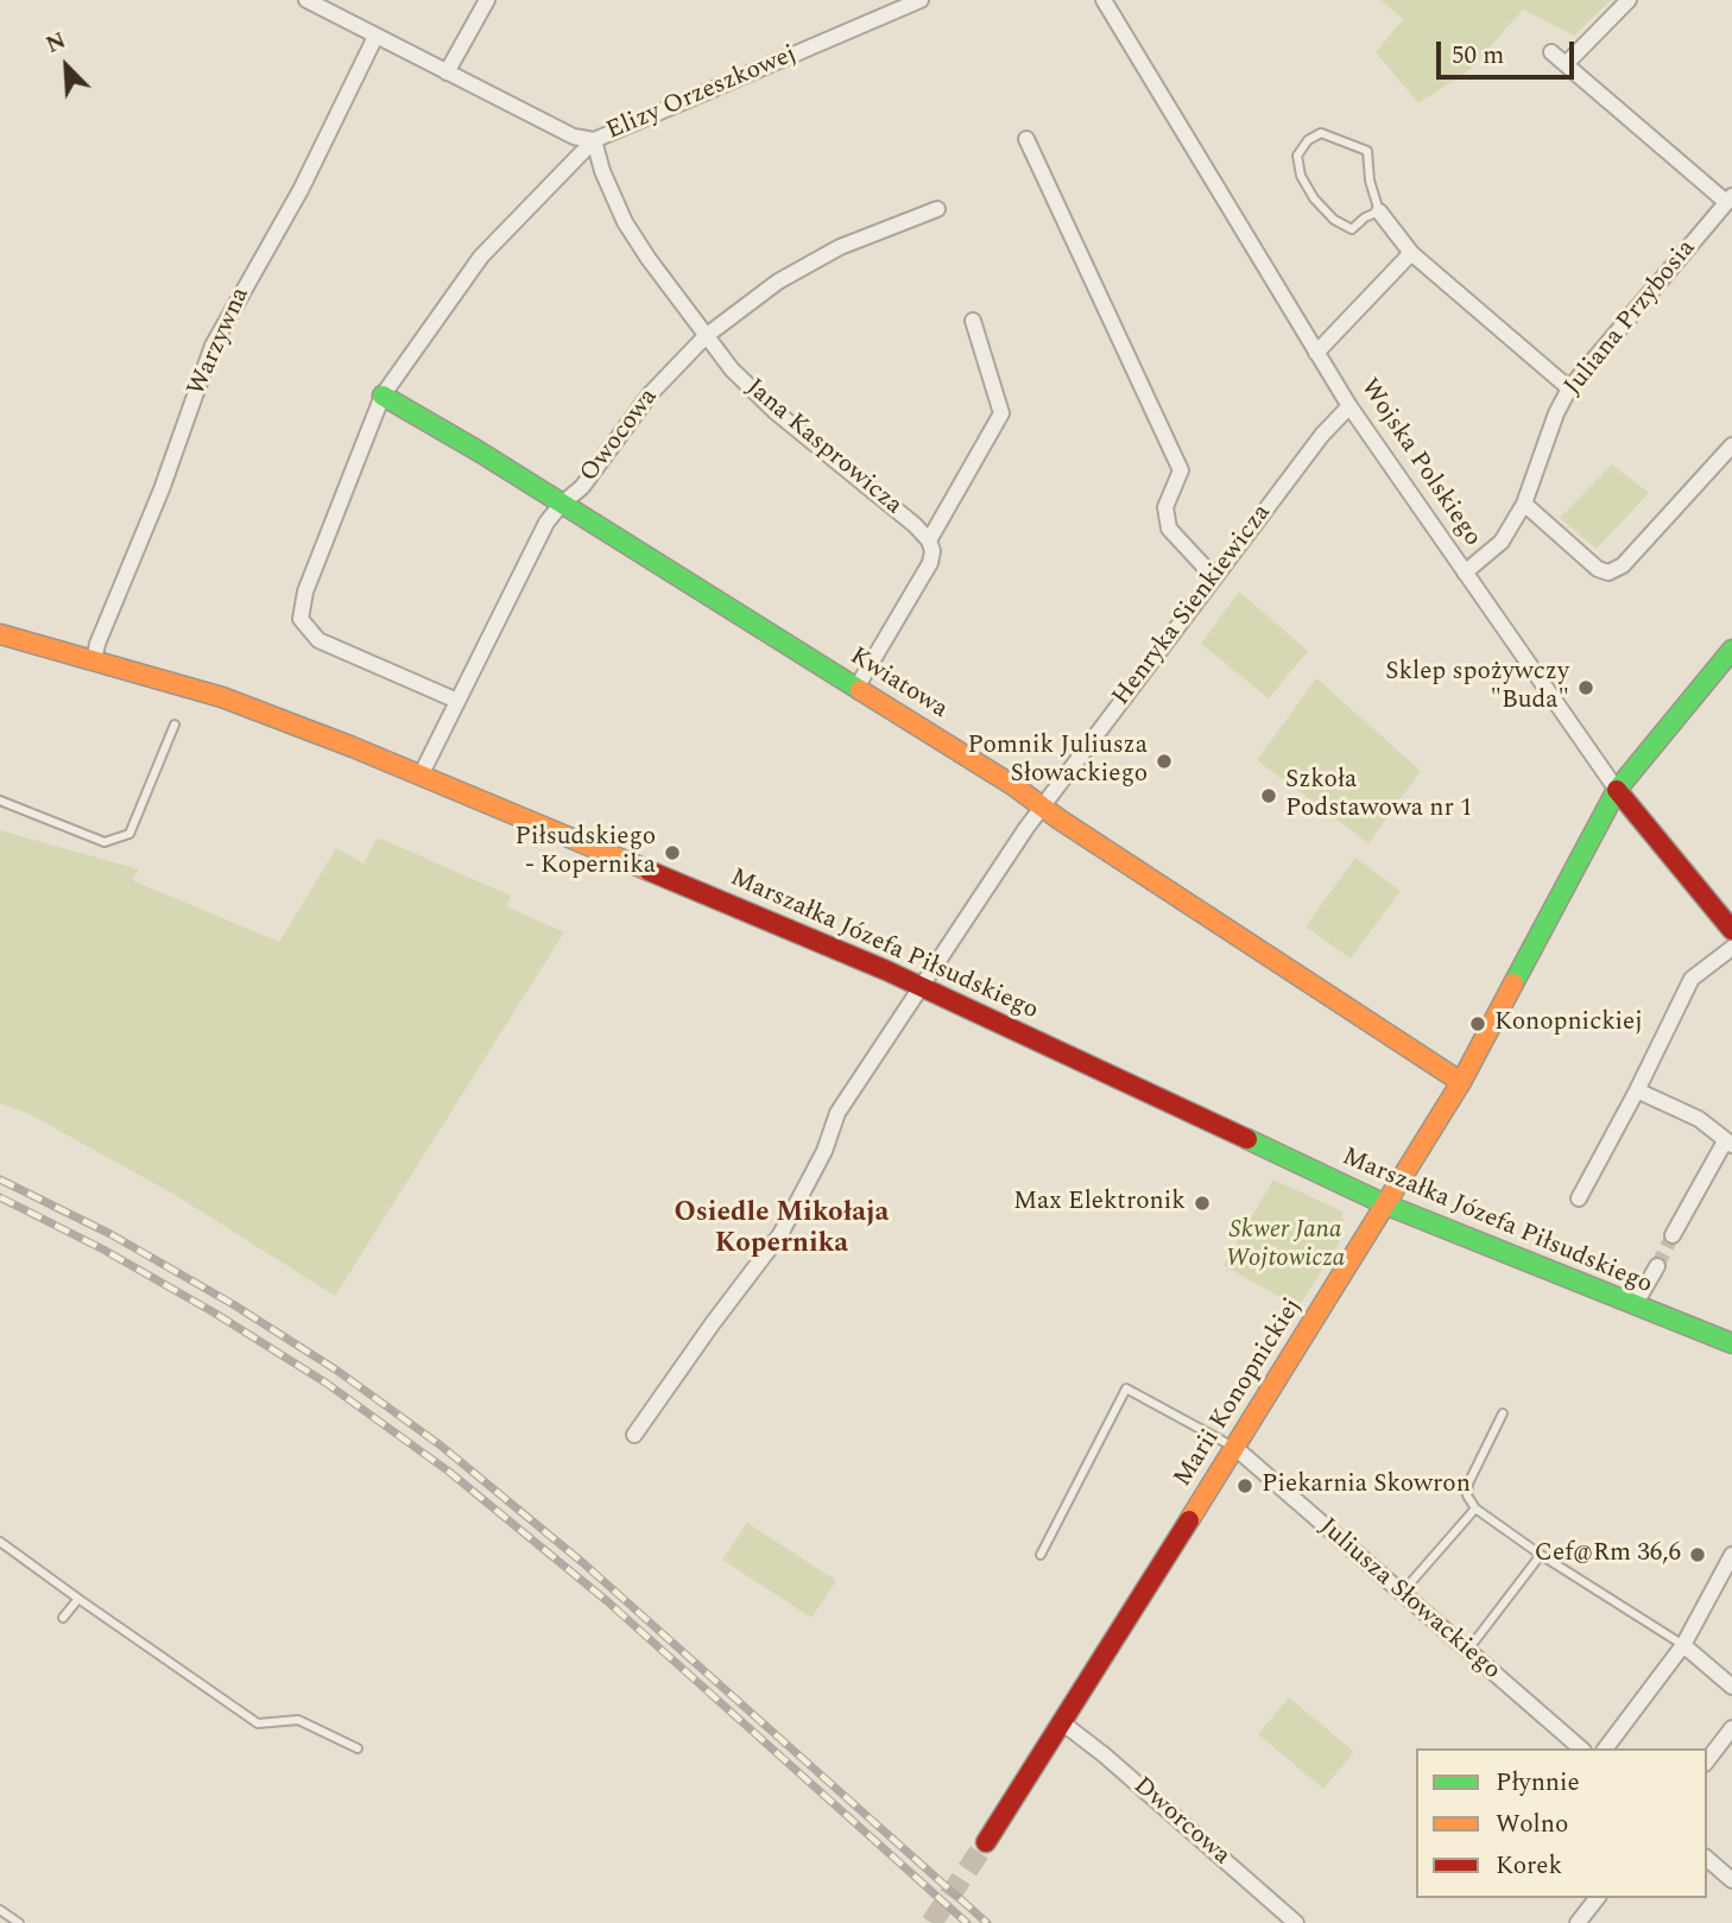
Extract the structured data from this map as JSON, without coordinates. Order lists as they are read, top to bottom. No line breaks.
{"streets":{"street":["Elizy Orzeszkowej","Juliana Przybosia","Warzywna","Owocowa","Jana Kasprowicza","Wojska Polskiego","Henryka Sienkiewicza","Kwiatowa","Marszałka Józefa Piłsudskiego","Marii Konopnickiej","Juliusza Słowackiego","Dworcowa"]},"crossings":[["Elizy Orzeszkowej","Warzywna"],["Elizy Orzeszkowej","Jana Kasprowicza"],["Juliana Przybosia","Wojska Polskiego"],["Warzywna","Marszałka Józefa Piłsudskiego"],["Owocowa","Jana Kasprowicza"],["Owocowa","Kwiatowa"],["Owocowa","Marszałka Józefa Piłsudskiego"],["Wojska Polskiego","Henryka Sienkiewicza"],["Wojska Polskiego","Marii Konopnickiej"],["Henryka Sienkiewicza","Kwiatowa"],["Henryka Sienkiewicza","Marszałka Józefa Piłsudskiego"],["Kwiatowa","Marii Konopnickiej"],["Marszałka Józefa Piłsudskiego","Marii Konopnickiej"],["Marii Konopnickiej","Juliusza Słowackiego"],["Marii Konopnickiej","Dworcowa"]],"districts":["Osiedle Mikołaja Kopernika"],"parks":["Skwer Jana Wojtowicza"],"places":["Sklep spożywczy \"Buda\"","Pomnik Juliusza Słowackiego","Szkoła Podstawowa nr 1","Piłsudskiego - Kopernika","Konopnickiej","Max Elektronik","Piekarnia Skowron","Cef@Rm 36,6"],"legend":["Płynnie","Wolno","Korek"],"scale_bar":"50 m","north":"top left"}
